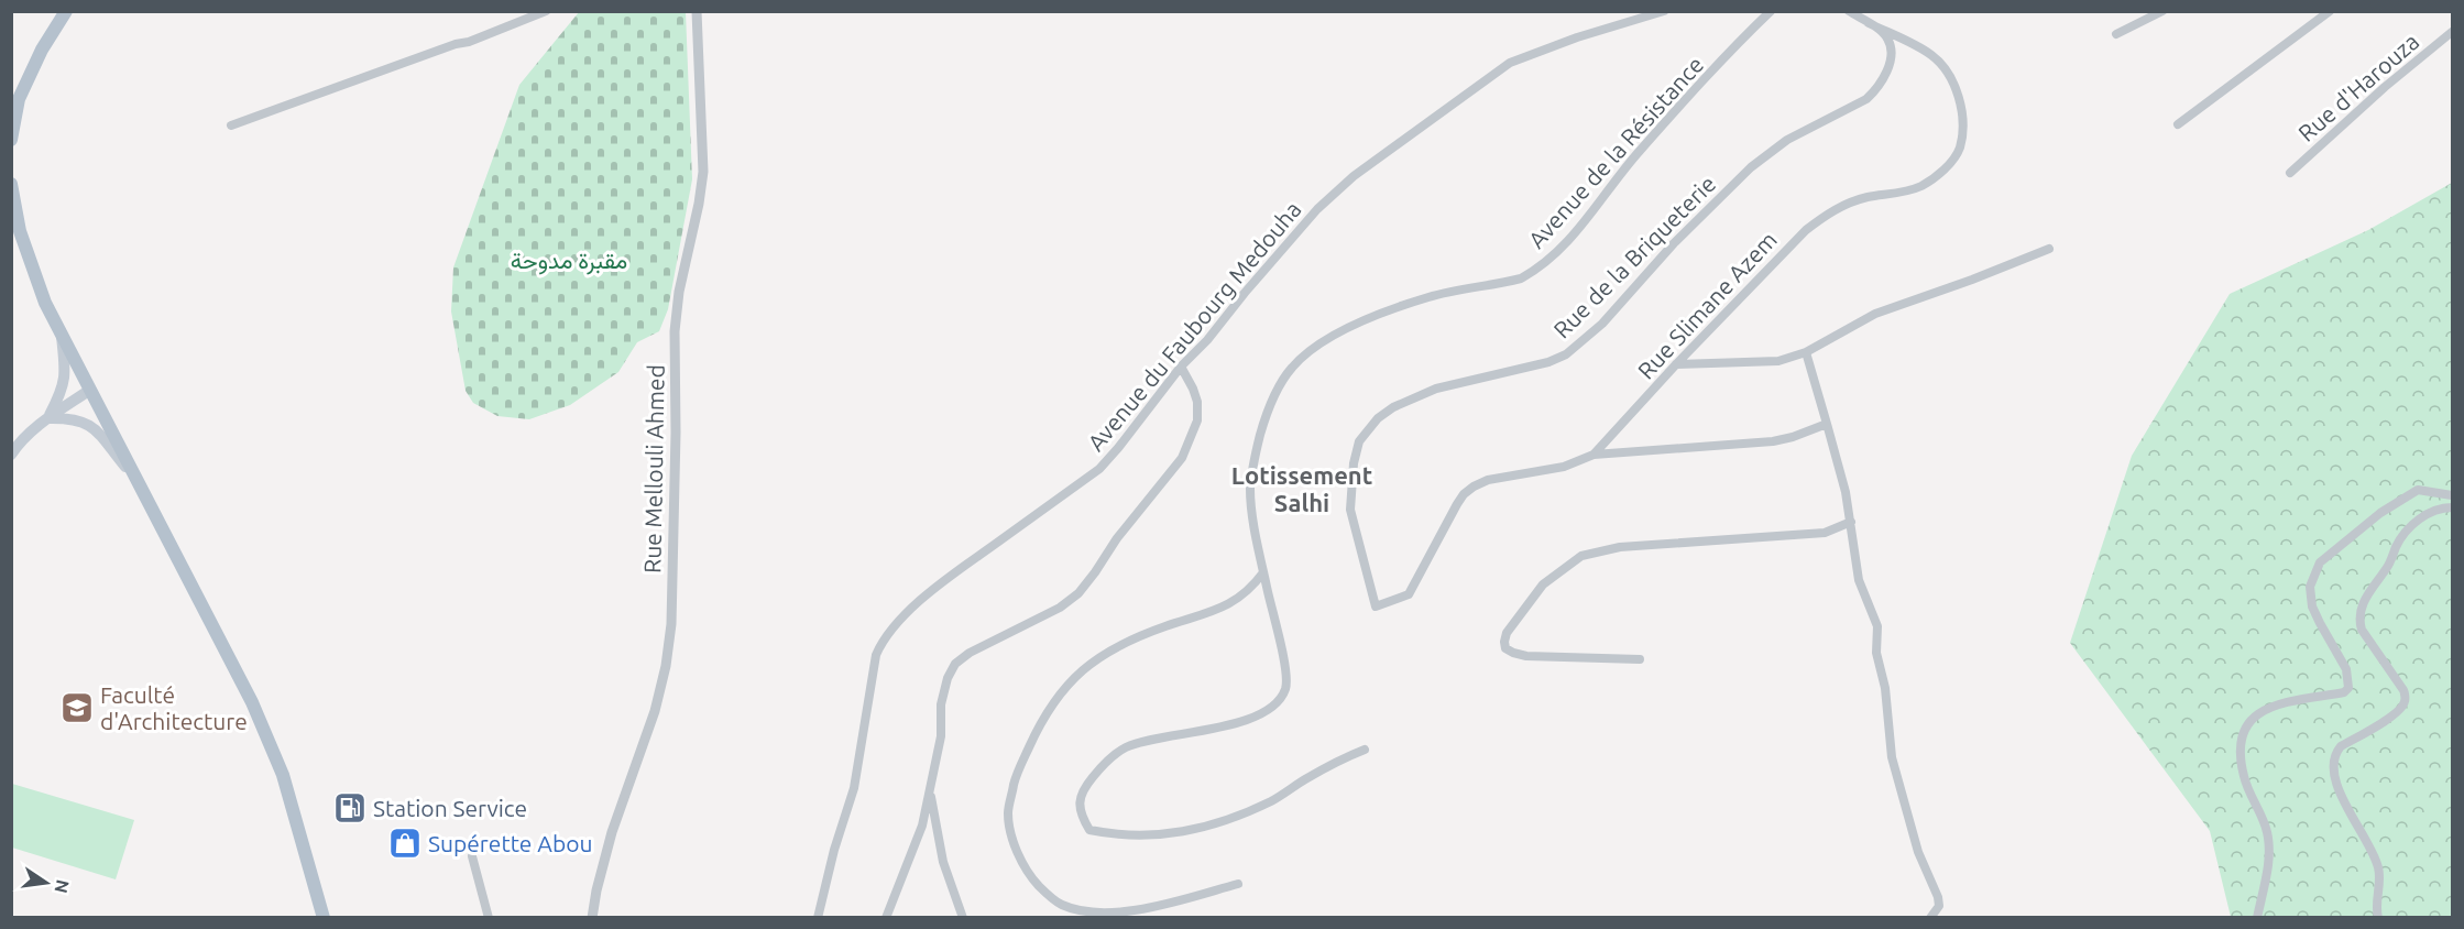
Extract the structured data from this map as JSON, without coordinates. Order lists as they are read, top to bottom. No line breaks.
{"streets":{"street":["Rue d'Harouza","Avenue de la Résistance","Rue de la Briqueterie","Rue Slimane Azem","Avenue du Faubourg Medouha","Rue Mellouli Ahmed"]},"crossings":[["Rue de la Briqueterie","Rue Slimane Azem"]],"districts":["Lotissement Salhi"],"parks":["مقبرة مدوحة"],"places":{"school or university":["Faculté d'Architecture"],"fuel station":["Station Service"],"shop":["Supérette Abou"]},"north":"right"}
